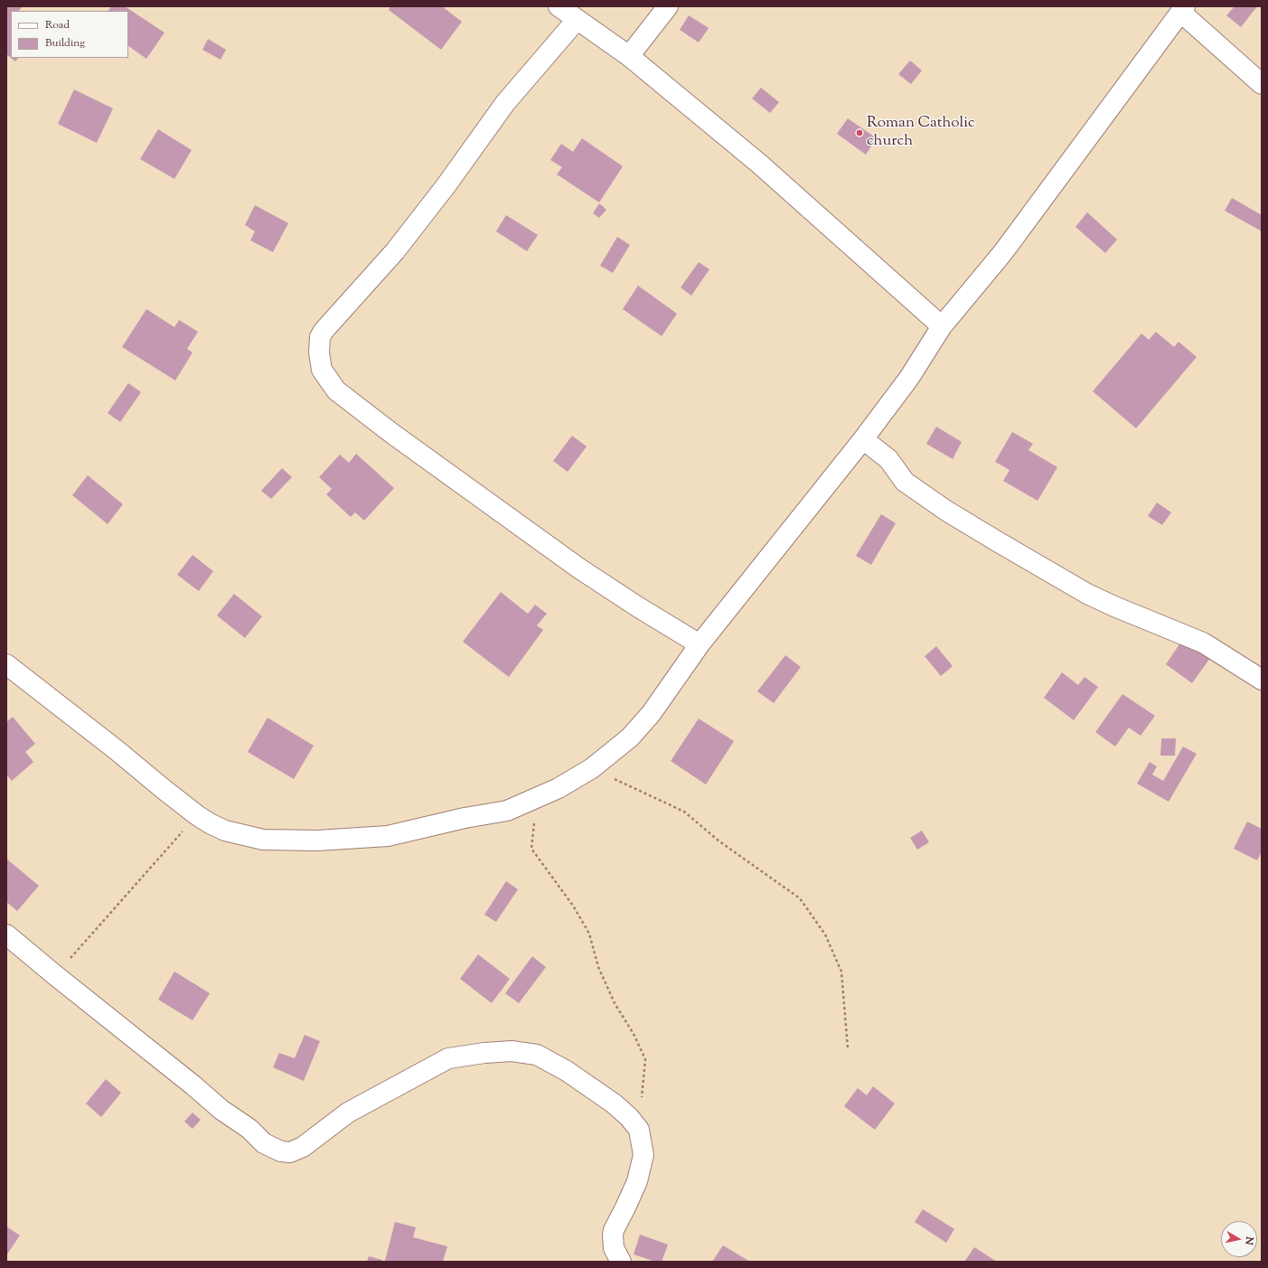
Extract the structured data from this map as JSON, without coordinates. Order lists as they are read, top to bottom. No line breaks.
{"places":["Roman Catholic church"],"legend":["Road","Building"],"north":"right"}
